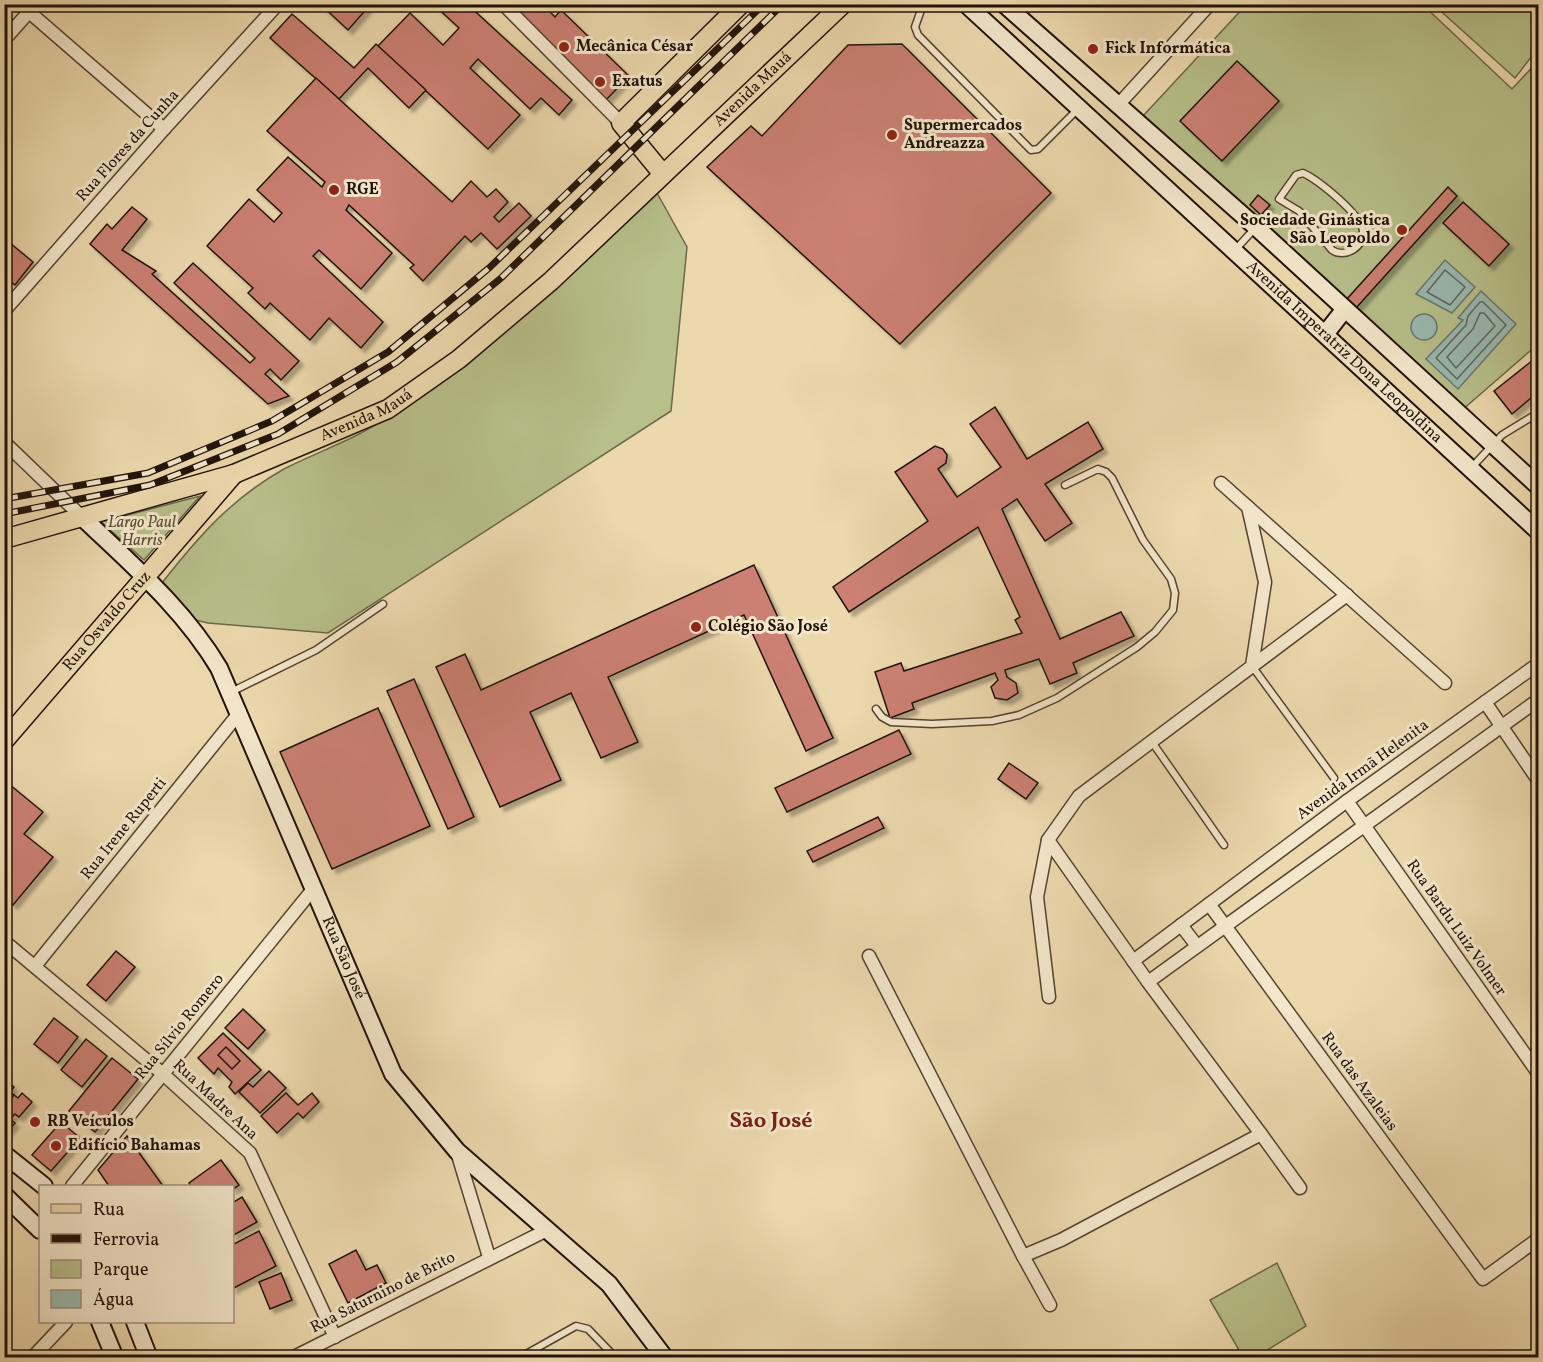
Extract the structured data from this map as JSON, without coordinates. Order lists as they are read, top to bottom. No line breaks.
{"streets":{"main road":["Avenida Mauá","Avenida Imperatriz Dona Leopoldina","Rua Osvaldo Cruz","Rua São José"],"street":["Rua Flores da Cunha","Avenida Irmã Helenita","Rua Irene Ruperti","Rua Bardu Luiz Volmer","Rua Sílvio Romero","Rua das Azaleias","Rua Madre Ana","Rua Saturnino de Brito"]},"crossings":[["Avenida Mauá","Rua Osvaldo Cruz"],["Avenida Mauá","Rua São José"],["Rua Osvaldo Cruz","Rua São José"],["Avenida Irmã Helenita","Rua Bardu Luiz Volmer"],["Avenida Irmã Helenita","Rua das Azaleias"],["Rua Irene Ruperti","Rua São José"],["Rua Irene Ruperti","Rua Madre Ana"],["Rua São José","Rua Sílvio Romero"],["Rua São José","Rua Saturnino de Brito"],["Rua Sílvio Romero","Rua Madre Ana"],["Rua Madre Ana","Rua Saturnino de Brito"]],"districts":["São José"],"parks":["Largo Paul Harris"],"places":["Mecânica César","Fick Informática","Exatus","Supermercados Andreazza","RGE","Sociedade Ginástica São Leopoldo","Colégio São José","RB Veículos","Edifício Bahamas"],"legend":["Rua","Ferrovia","Parque","Água"]}
